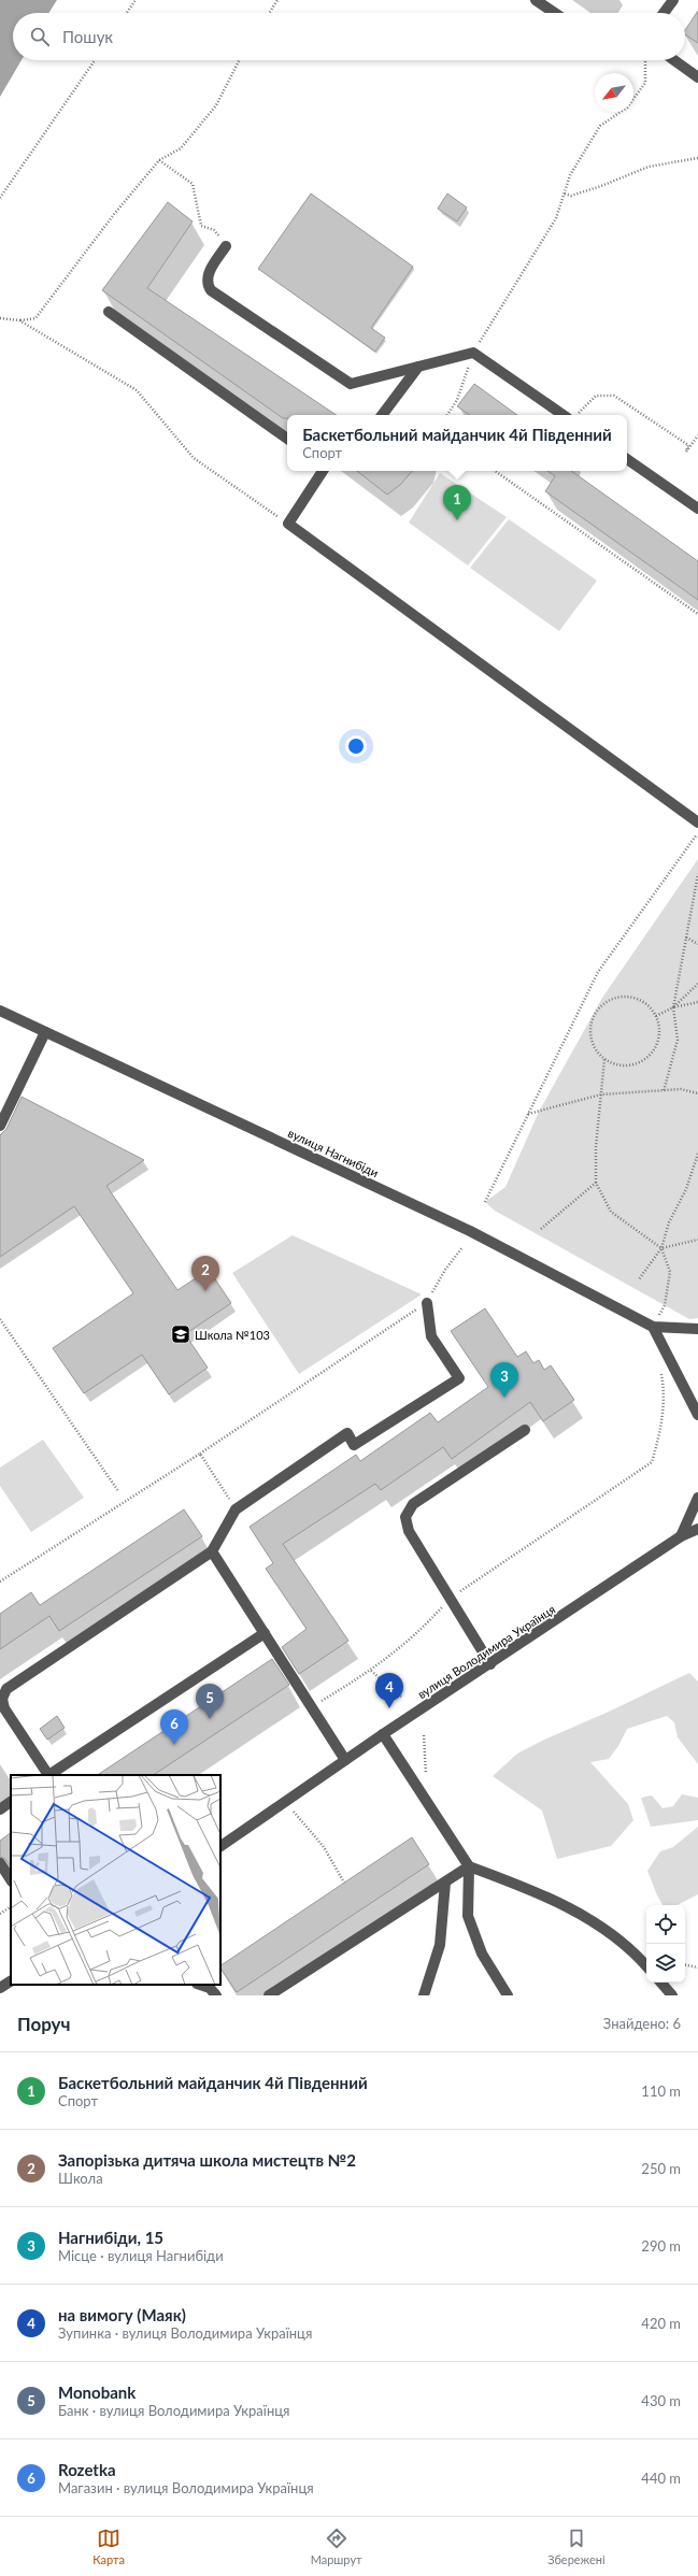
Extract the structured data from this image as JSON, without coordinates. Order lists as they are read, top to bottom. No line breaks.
{"streets":{"street":["вулиця Нагнибіди","вулиця Володимира Українця"]},"places":{"school or university":["Школа №103"]},"north":"bottom left","page":{"search":"Пошук","popup":["Баскетбольний майданчик 4й Південний","Спорт"],"pins":["1","2","3","4","5","6"],"heading":["Поруч","Знайдено: 6"],"list":[{"mark":"1","name":"Баскетбольний майданчик 4й Південний","note":"Спорт","value":"110 m"},{"mark":"2","name":"Запорізька дитяча школа мистецтв №2","note":"Школа","value":"250 m"},{"mark":"3","name":"Нагнибіди, 15","note":"Місце · вулиця Нагнибіди","value":"290 m"},{"mark":"4","name":"на вимогу (Маяк)","note":"Зупинка · вулиця Володимира Українця","value":"420 m"},{"mark":"5","name":"Monobank","note":"Банк · вулиця Володимира Українця","value":"430 m"},{"mark":"6","name":"Rozetka","note":"Магазин · вулиця Володимира Українця","value":"440 m"}],"nav":["Карта","Маршрут","Збережені"]}}
